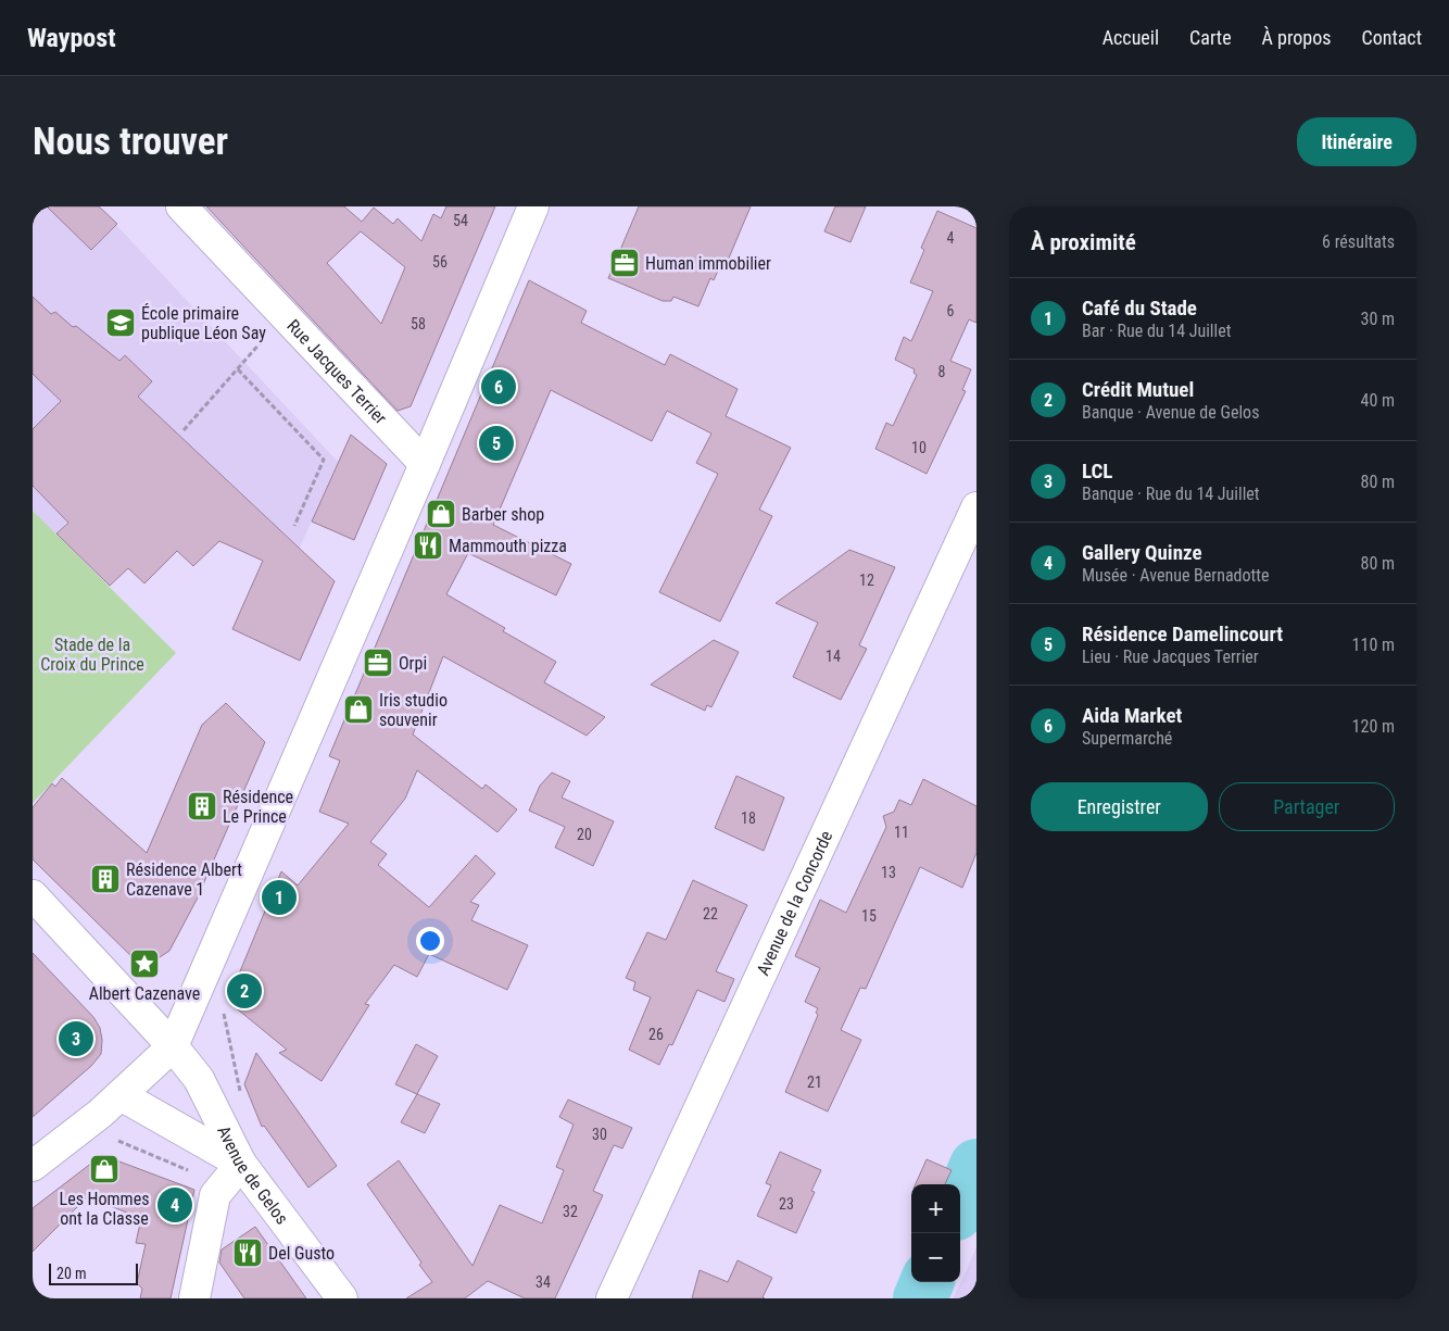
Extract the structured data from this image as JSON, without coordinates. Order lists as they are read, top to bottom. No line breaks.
{"streets":{"street":["Rue Jacques Terrier","Avenue de la Concorde","Avenue de Gelos"]},"parks":["Stade de la Croix du Prince"],"places":{"office":["Human immobilier","Orpi"],"school or university":["École primaire publique Léon Say"],"shop":["Barber shop","Iris studio souvenir","Les Hommes ont la Classe"],"restaurant":["Mammouth pizza","Del Gusto"],"building":["Résidence Le Prince","Résidence Albert Cazenave 1"],"place":["Albert Cazenave"]},"house_numbers":["54","4","56","6","58","8","10","12","14","18","11","20","13","22","15","26","21","30","23","32","34"],"scale_bar":"20 m","page":{"header":"Waypost","nav":["Accueil","Carte","À propos","Contact"],"buttons":["Itinéraire",["Enregistrer","Partager"]],"title":"Nous trouver","heading":["À proximité","6 résultats"],"list":[{"mark":"1","name":"Café du Stade","note":"Bar · Rue du 14 Juillet","value":"30 m"},{"mark":"2","name":"Crédit Mutuel","note":"Banque · Avenue de Gelos","value":"40 m"},{"mark":"3","name":"LCL","note":"Banque · Rue du 14 Juillet","value":"80 m"},{"mark":"4","name":"Gallery Quinze","note":"Musée · Avenue Bernadotte","value":"80 m"},{"mark":"5","name":"Résidence Damelincourt","note":"Lieu · Rue Jacques Terrier","value":"110 m"},{"mark":"6","name":"Aida Market","note":"Supermarché","value":"120 m"}],"pins":["6","5","1","2","3","4"],"map_buttons":["+","−"],"scale":"20 m"}}
